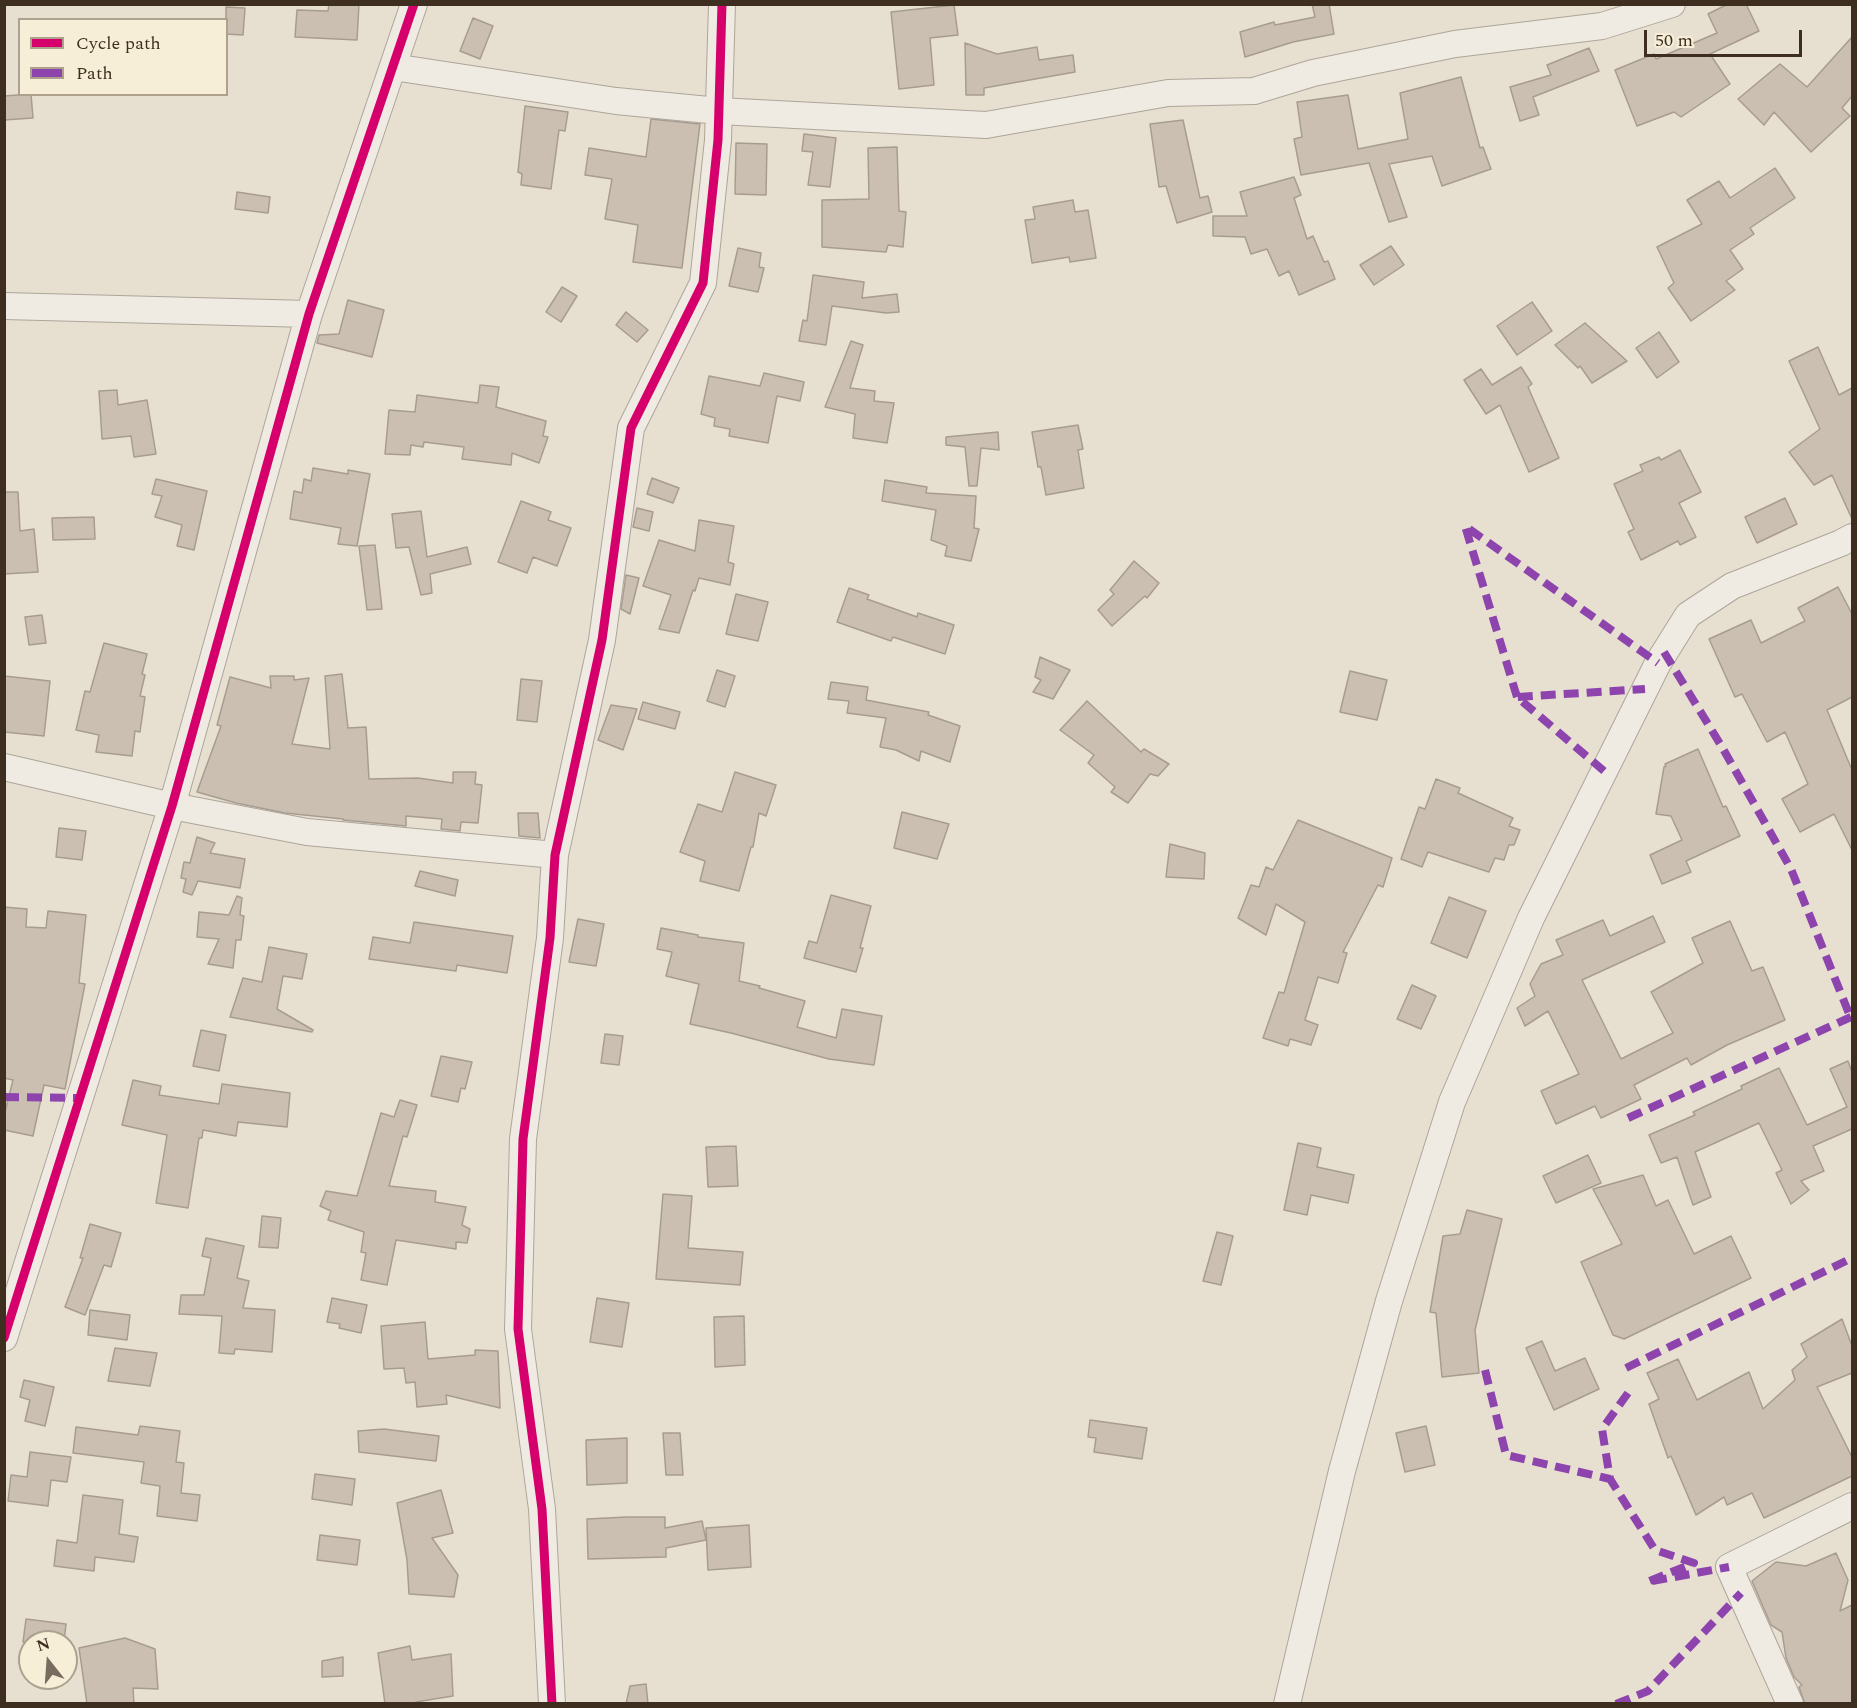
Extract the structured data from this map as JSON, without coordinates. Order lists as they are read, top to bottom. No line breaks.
{"legend":["Cycle path","Path"],"scale_bar":"50 m","north":"top"}
